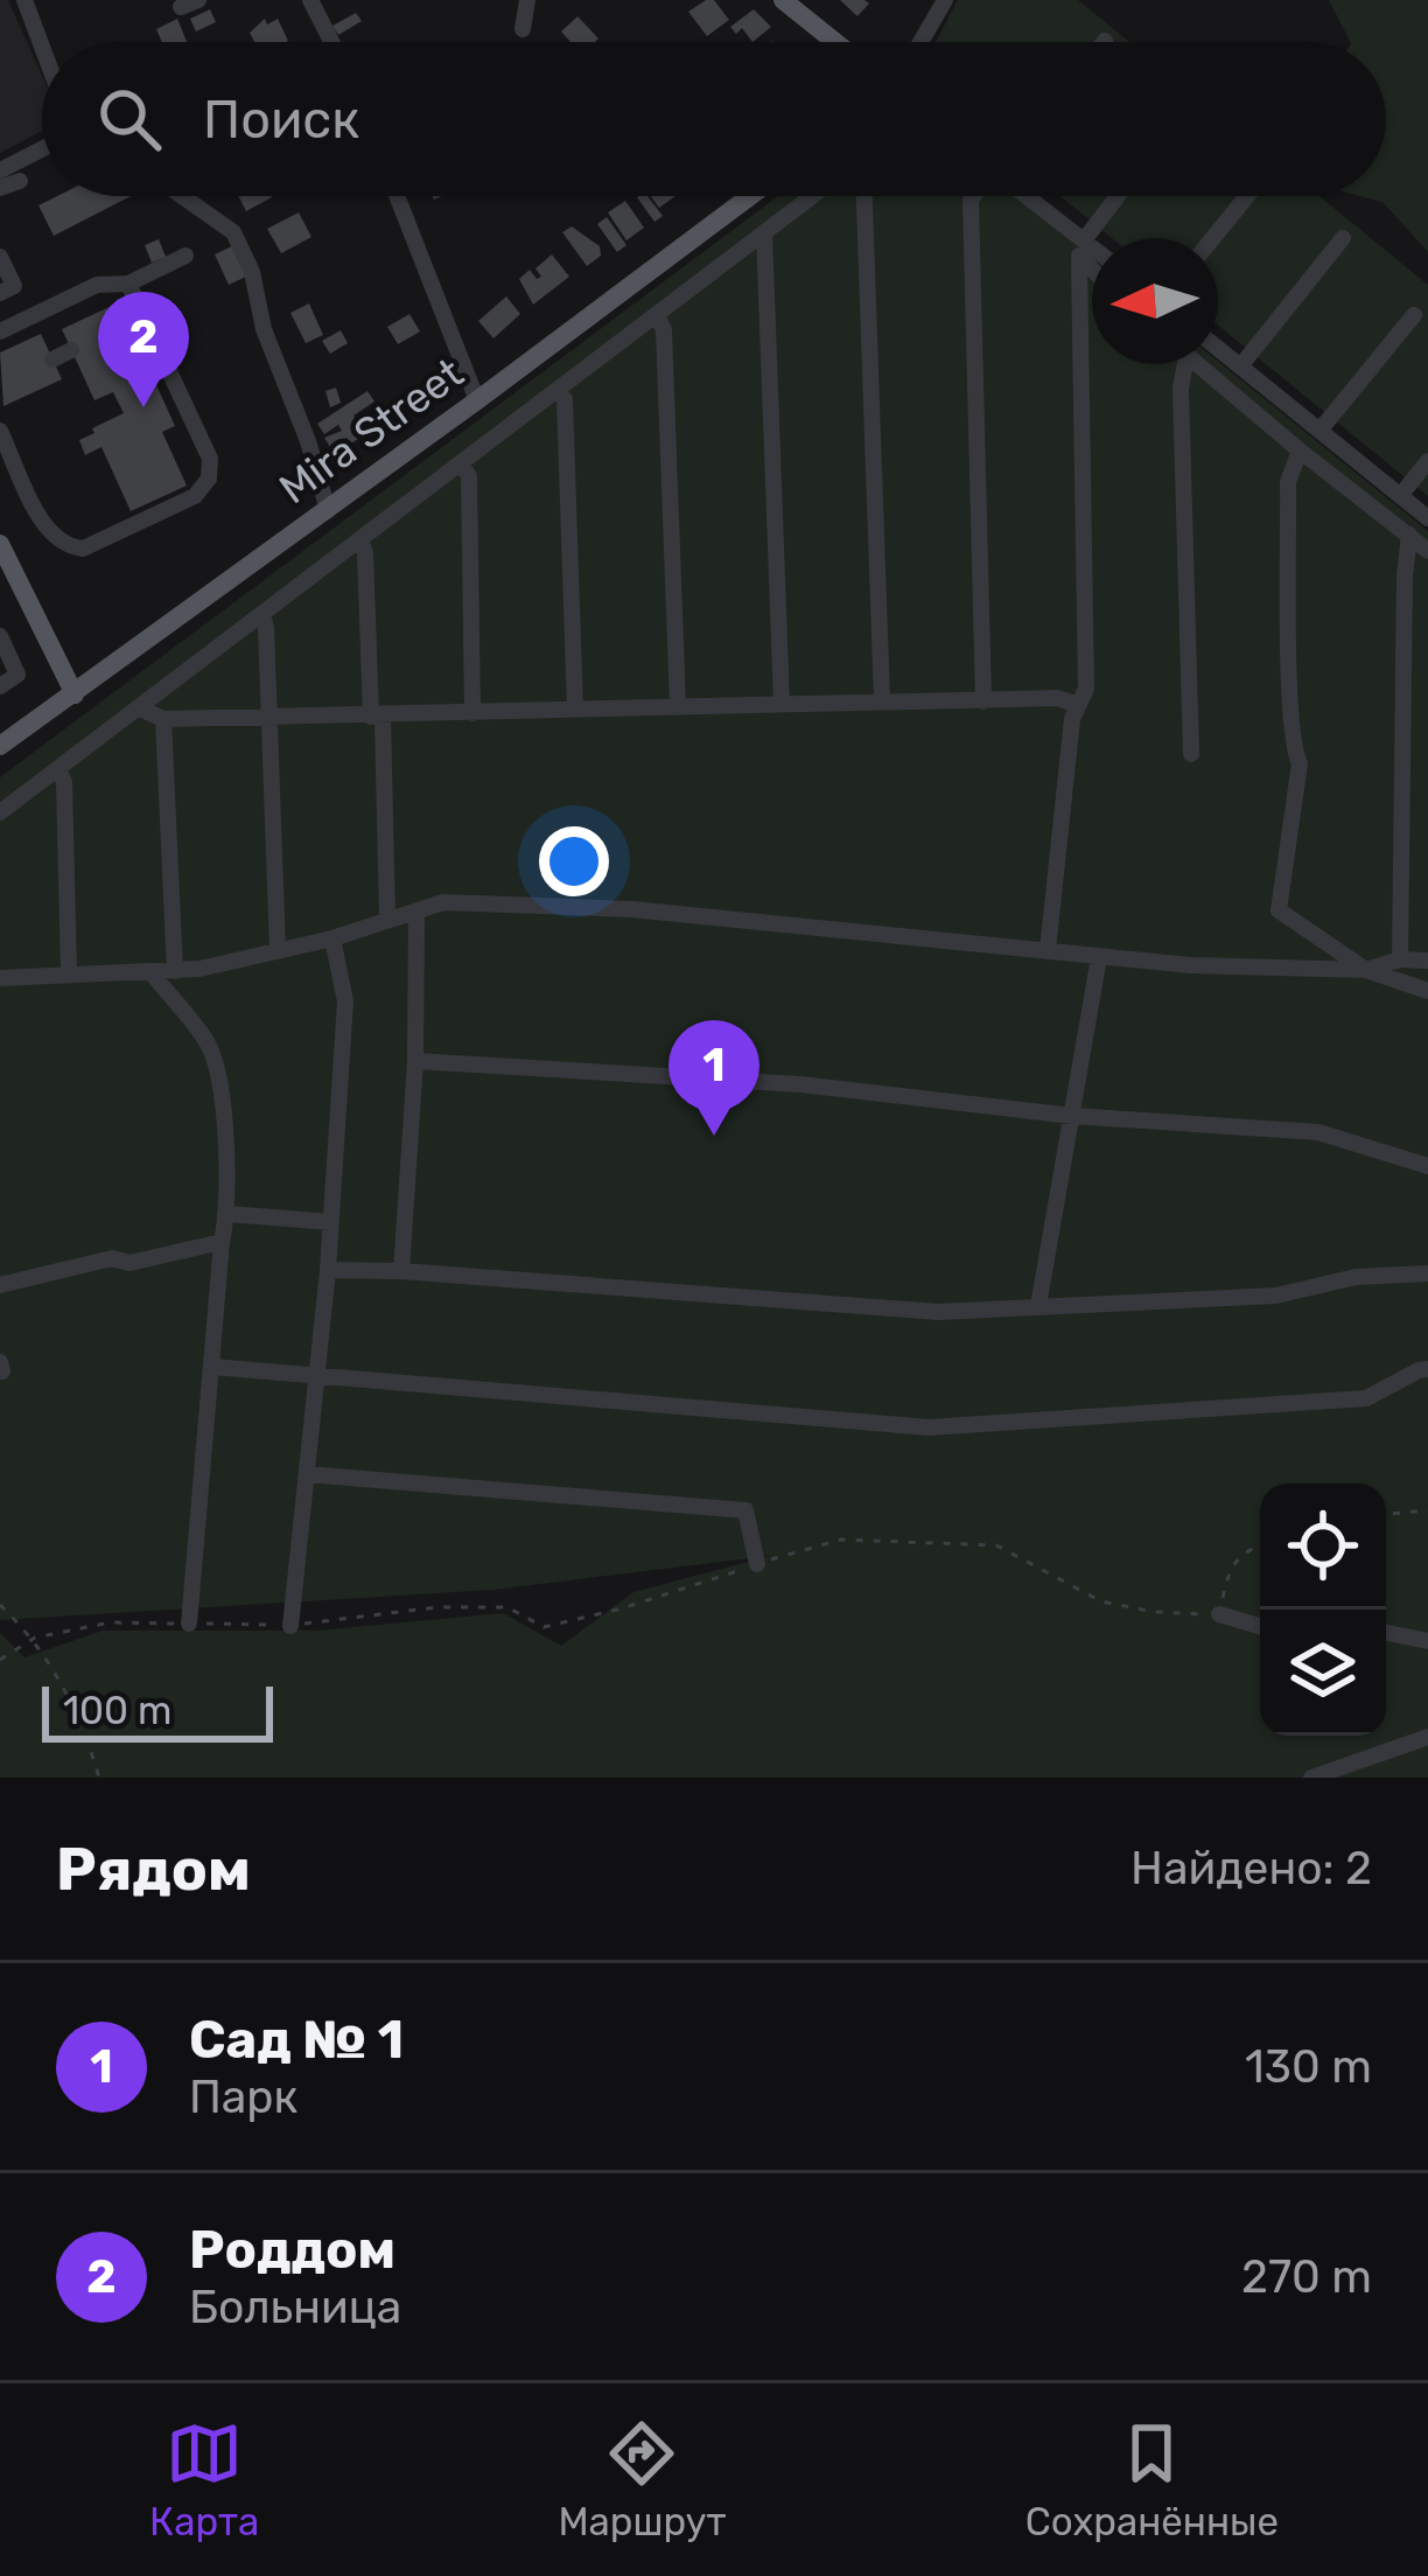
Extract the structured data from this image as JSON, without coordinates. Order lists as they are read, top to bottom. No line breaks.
{"streets":{"main road":["Mira Street"]},"scale_bar":"100 m","north":"left","page":{"search":"Поиск","pins":["2","1"],"scale":"100 m","heading":["Рядом","Найдено: 2"],"list":[{"mark":"1","name":"Сад № 1","note":"Парк","value":"130 m"},{"mark":"2","name":"Роддом","note":"Больница","value":"270 m"}],"nav":["Карта","Маршрут","Сохранённые"]}}
